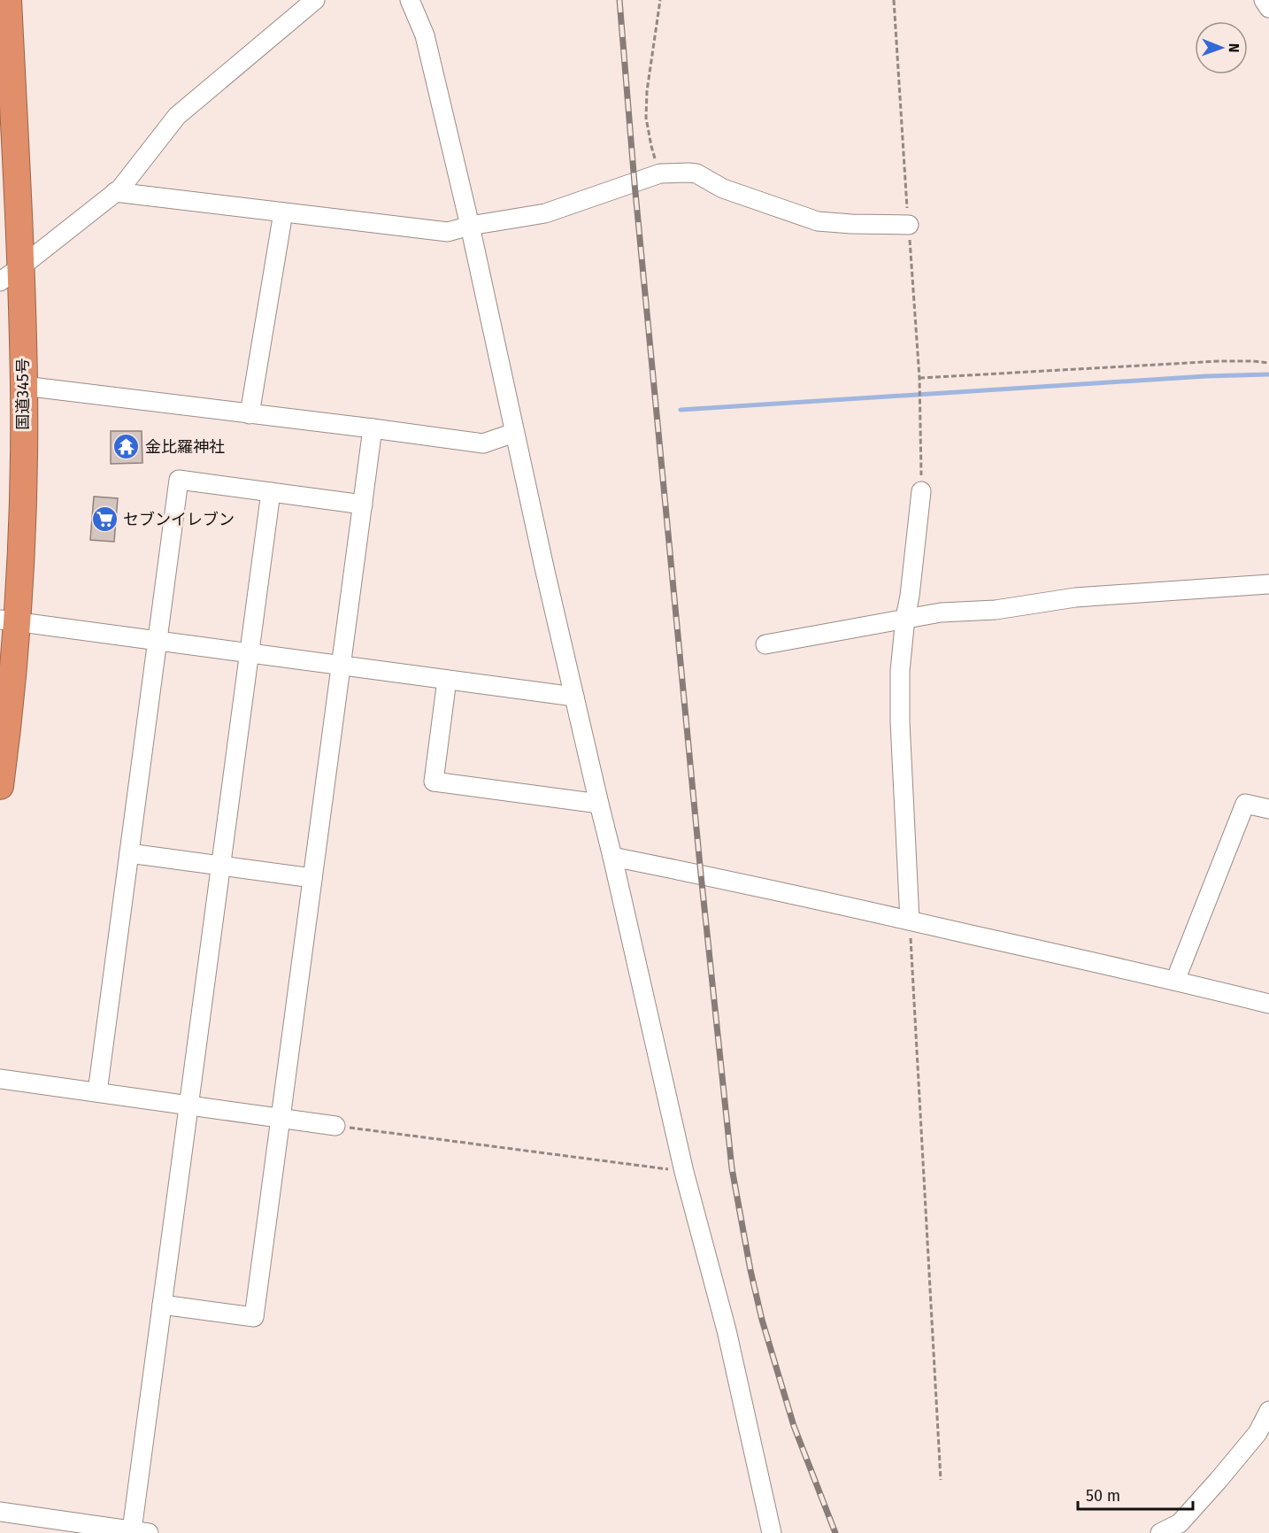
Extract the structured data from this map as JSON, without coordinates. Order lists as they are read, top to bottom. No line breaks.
{"streets":{"highway":["国道345号"]},"places":{"temple":["金比羅神社"],"supermarket":["セブンイレブン"]},"scale_bar":"50 m","north":"right"}
